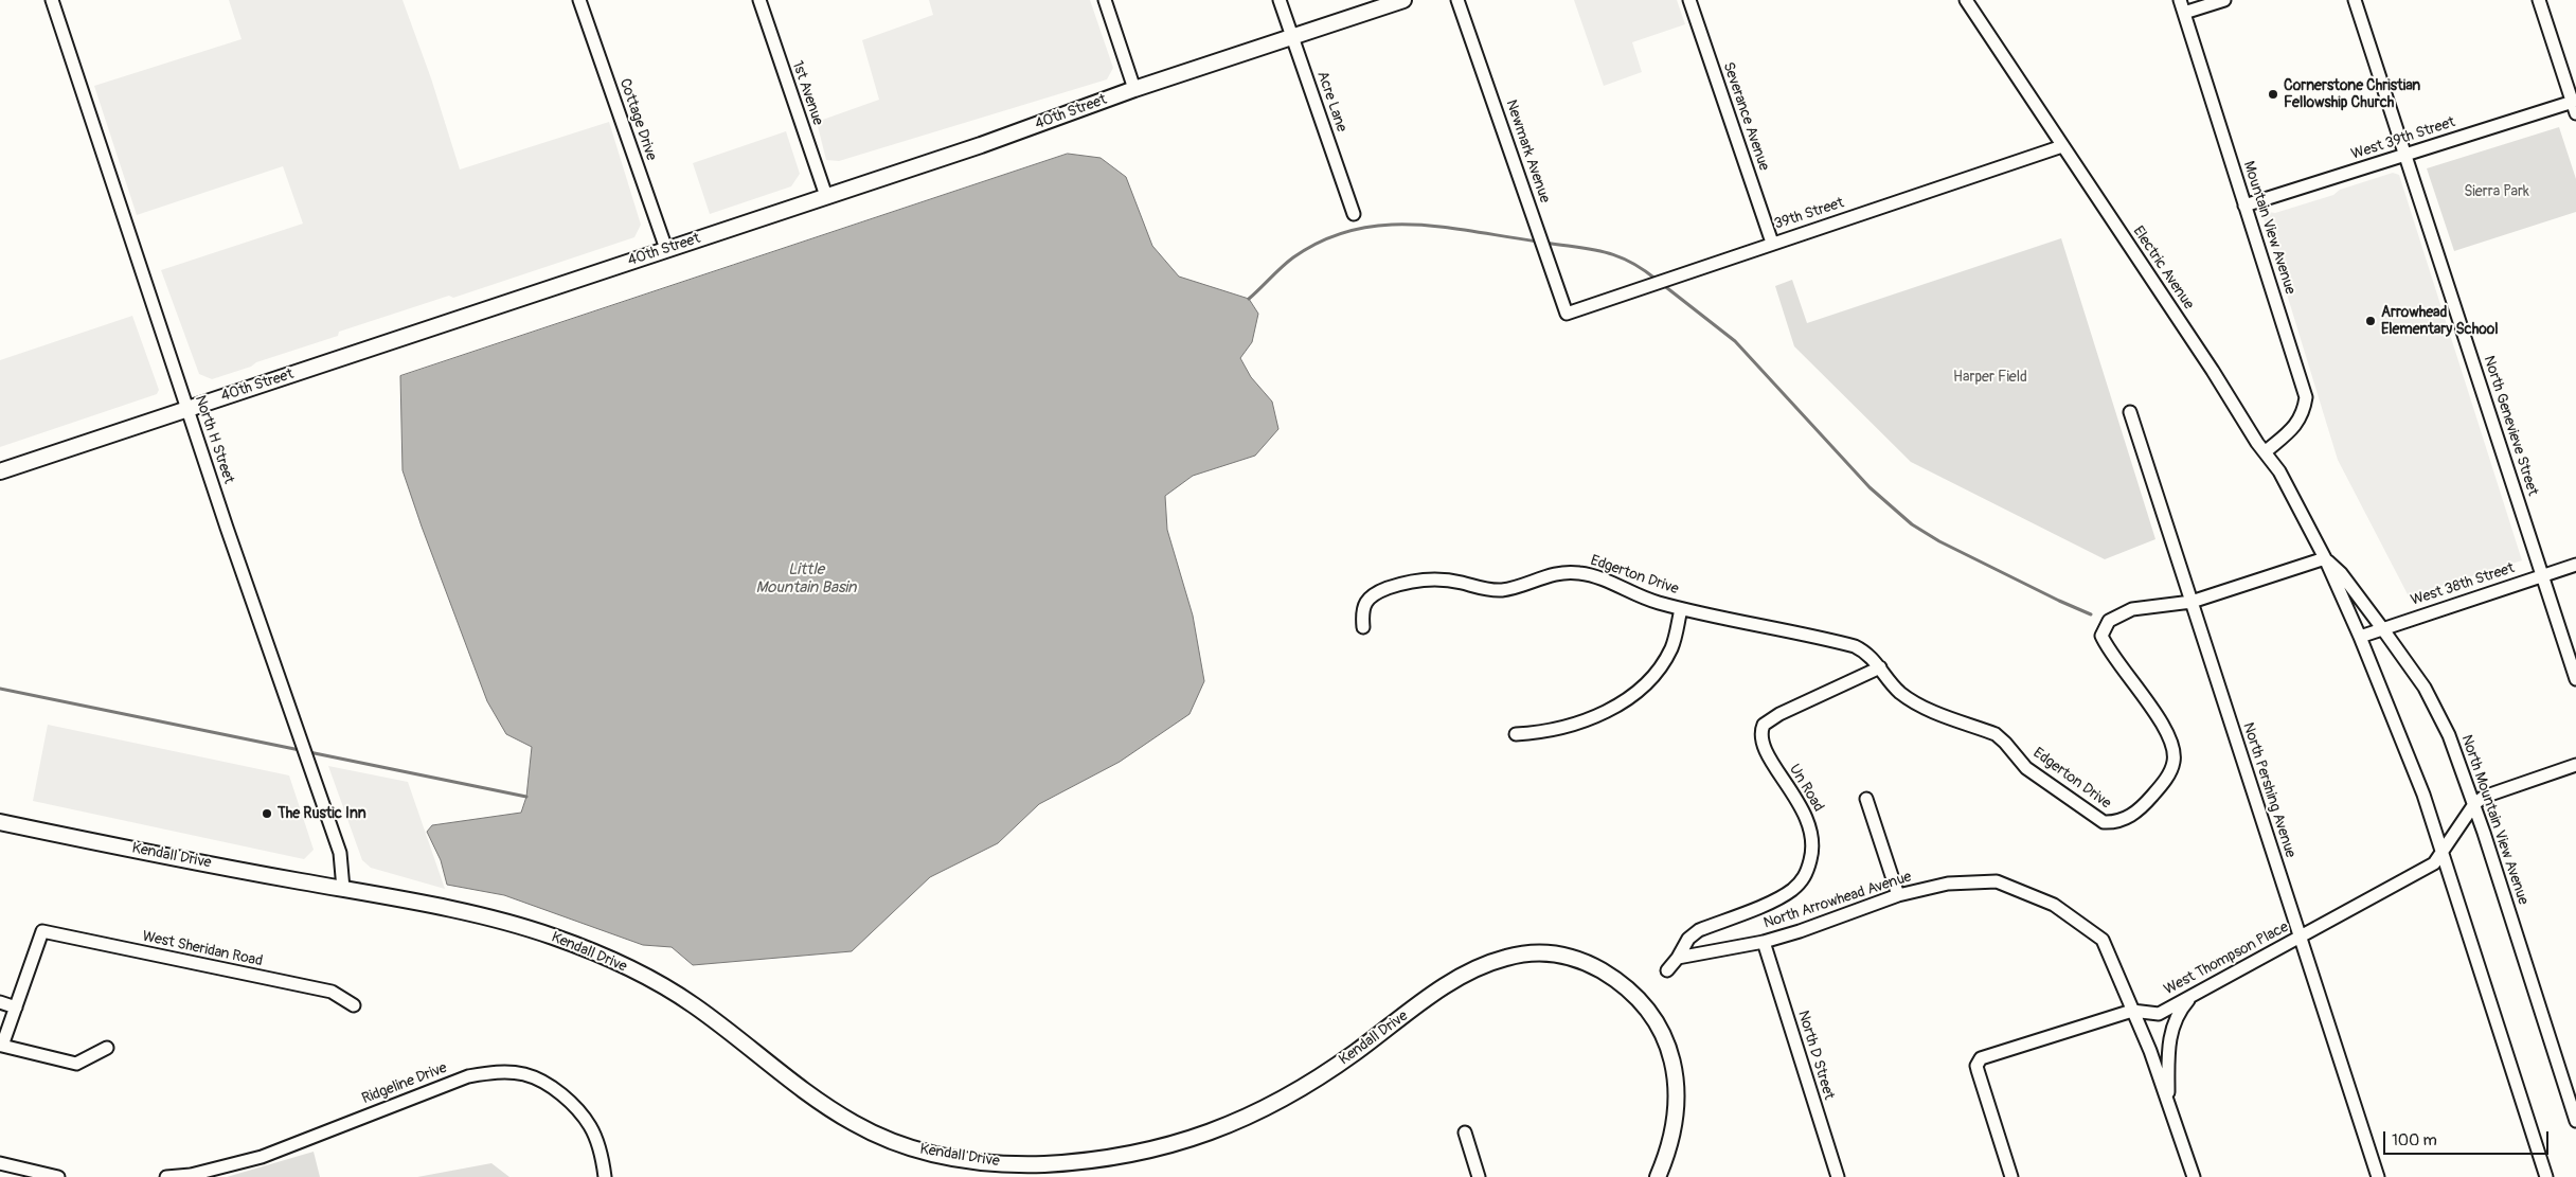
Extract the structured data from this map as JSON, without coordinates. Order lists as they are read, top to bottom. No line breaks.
{"streets":{"main road":["40th Street","Kendall Drive"],"street":["1st Avenue","Acre Lane","Severance Avenue","Cottage Drive","West 39th Street","Newmark Avenue","39th Street","Mountain View Avenue","Electric Avenue","North Genevieve Street","North H Street","Edgerton Drive","West 38th Street","Un Road","North Pershing Avenue","North Mountain View Avenue","North Arrowhead Avenue","West Sheridan Road","West Thompson Place","North D Street","Ridgeline Drive"]},"crossings":[["1st Avenue","40th Street"],["Acre Lane","40th Street"],["40th Street","Cottage Drive"],["40th Street","North H Street"],["Severance Avenue","39th Street"],["West 39th Street","Mountain View Avenue"],["West 39th Street","North Genevieve Street"],["Newmark Avenue","39th Street"],["39th Street","Electric Avenue"],["Mountain View Avenue","Electric Avenue"],["Electric Avenue","Edgerton Drive"],["Electric Avenue","North Mountain View Avenue"],["North Genevieve Street","West 38th Street"],["North H Street","Kendall Drive"],["Edgerton Drive","Un Road"],["Edgerton Drive","North Pershing Avenue"],["Edgerton Drive","North Mountain View Avenue"],["West 38th Street","North Mountain View Avenue"],["Un Road","North Arrowhead Avenue"],["North Pershing Avenue","West Thompson Place"],["North Mountain View Avenue","West Thompson Place"],["North Arrowhead Avenue","West Thompson Place"],["North Arrowhead Avenue","North D Street"]],"water":["Little Mountain Basin"],"parks":["Sierra Park","Harper Field"],"places":["Cornerstone Christian Fellowship Church","Arrowhead Elementary School","The Rustic Inn"],"scale_bar":"100 m"}
